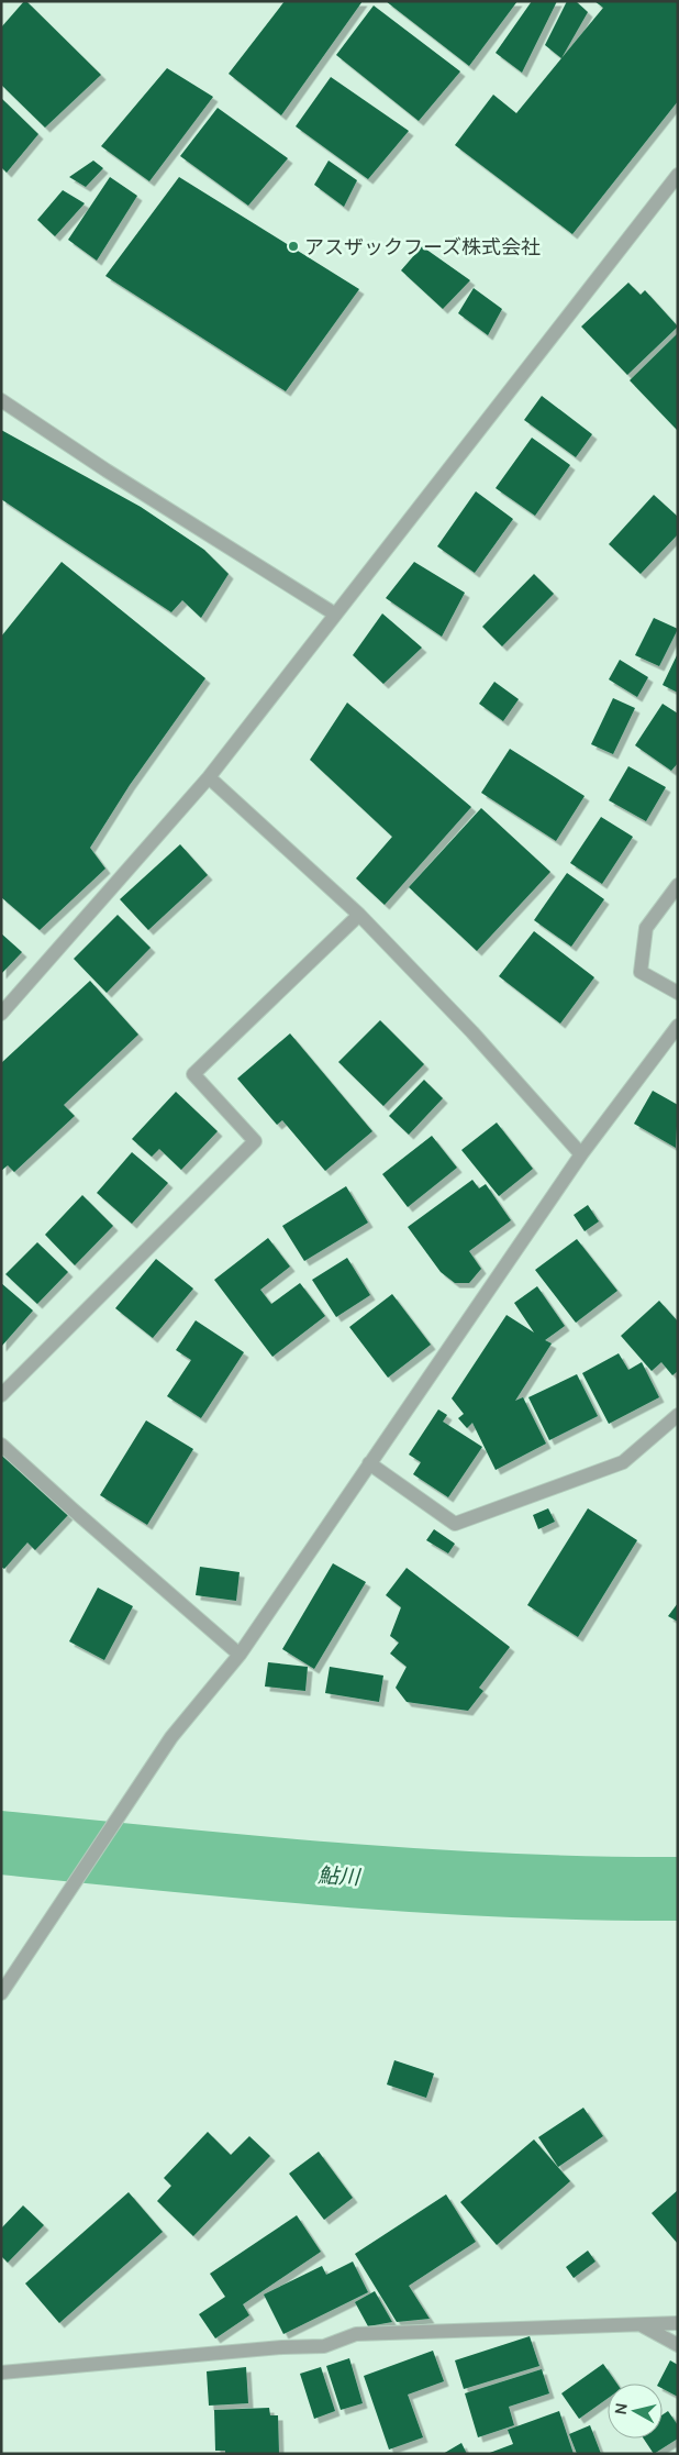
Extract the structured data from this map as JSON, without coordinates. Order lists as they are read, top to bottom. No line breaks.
{"water":["鮎川"],"places":["アスザックフーズ株式会社"],"north":"left"}
